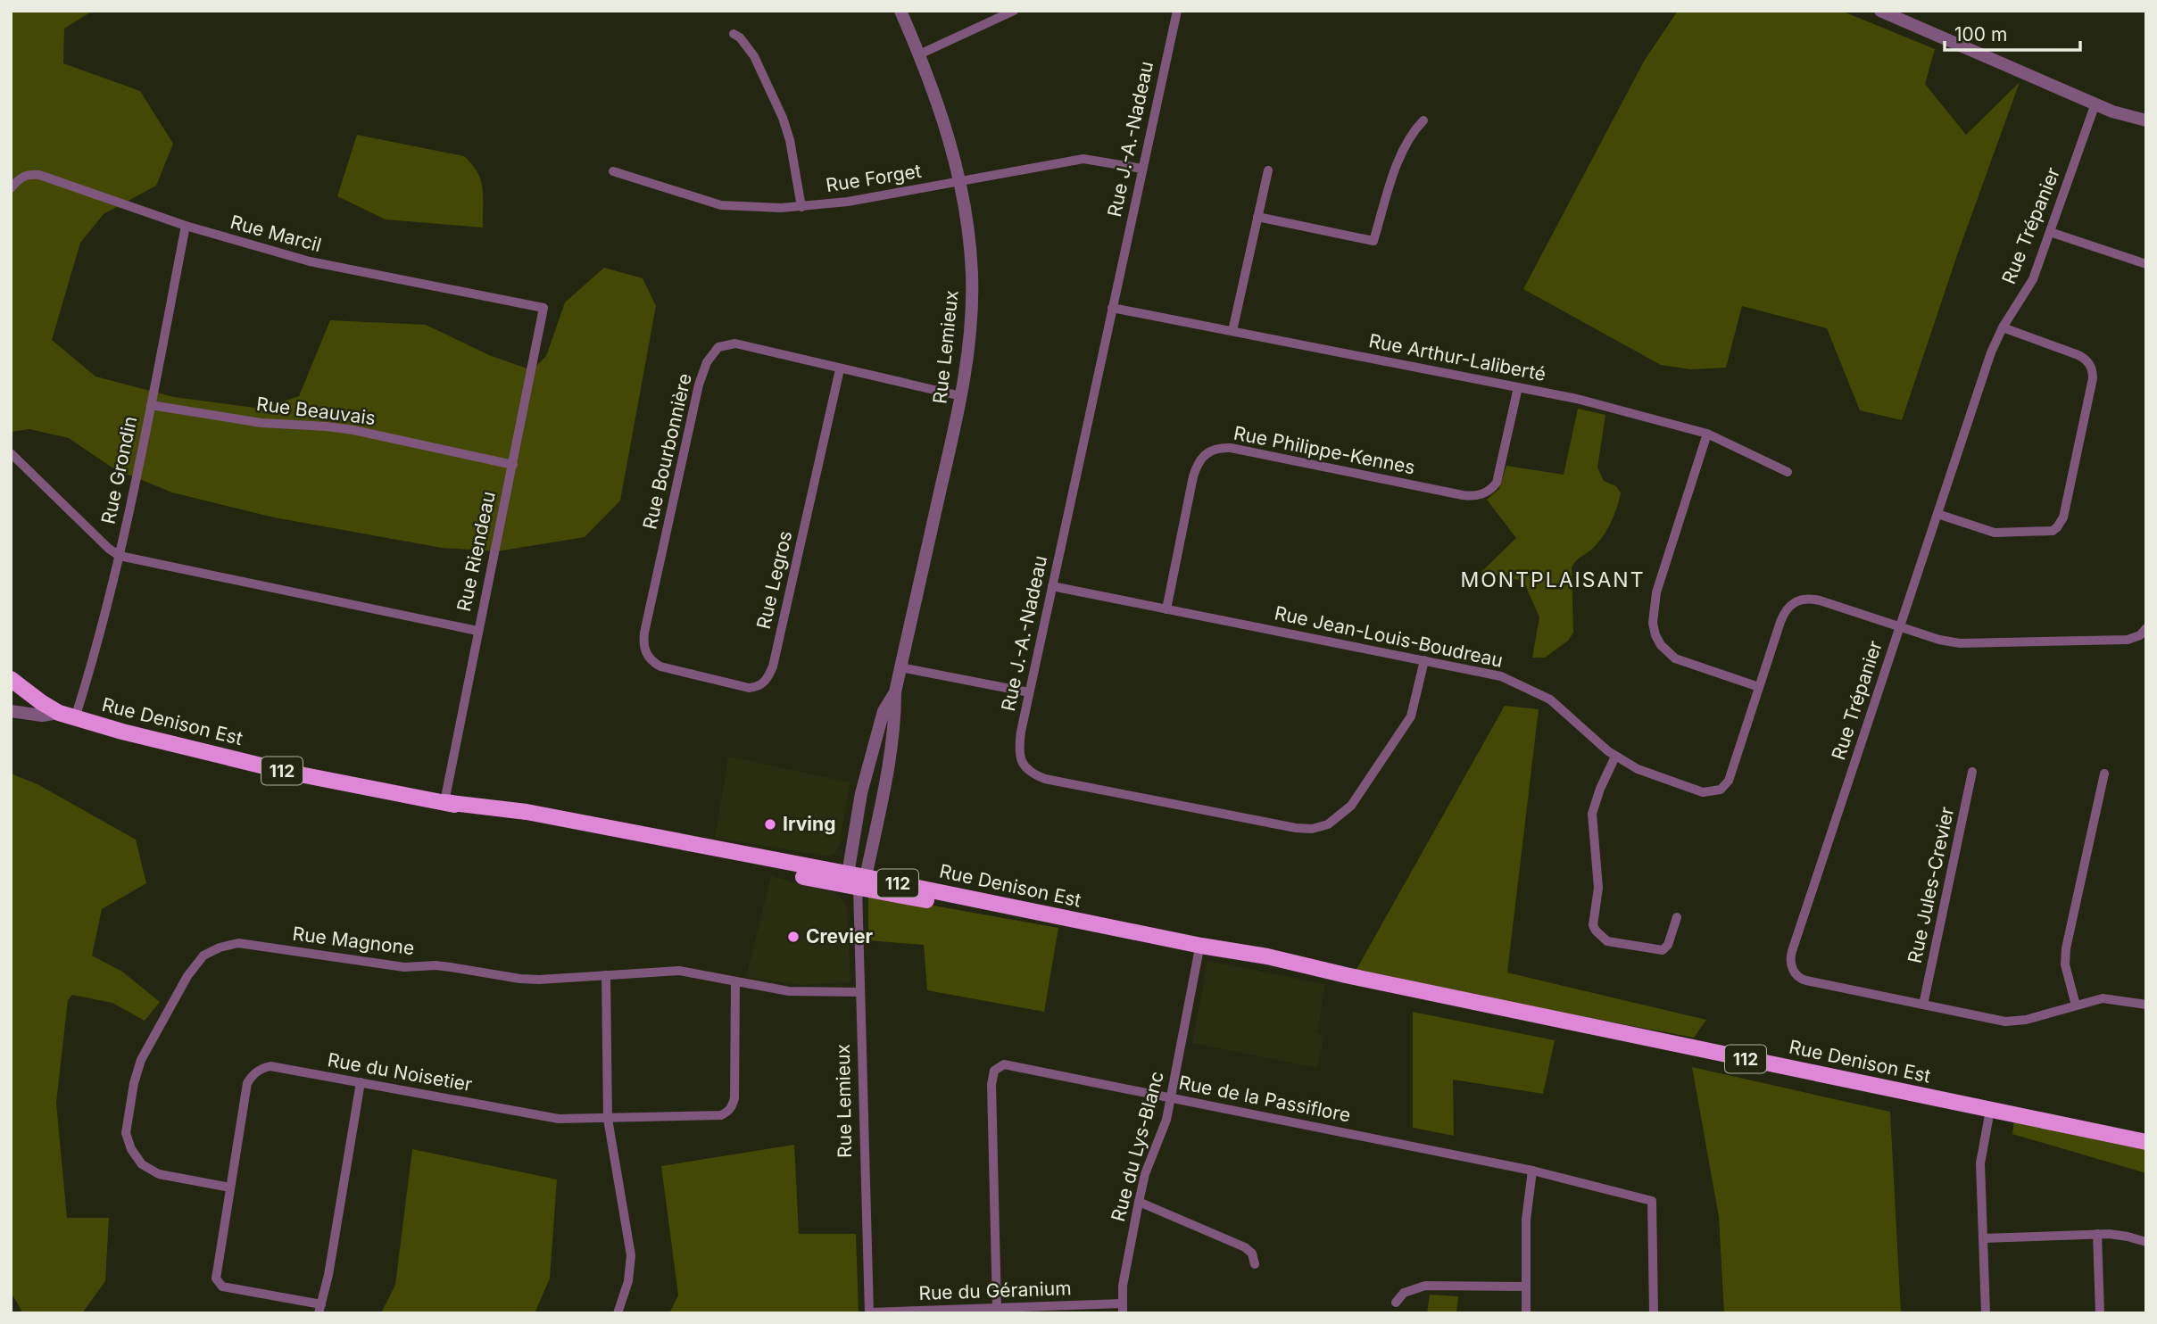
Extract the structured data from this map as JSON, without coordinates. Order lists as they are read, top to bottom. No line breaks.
{"streets":{"main road":["Rue Denison Est","112"],"street":["Rue J.-A.-Nadeau","Rue Forget","Rue Trépanier","Rue Marcil","Rue Lemieux","Rue Arthur-Laliberté","Rue Beauvais","Rue Philippe-Kennes","Rue Bourbonnière","Rue Grondin","Rue Riendeau","Rue Legros","Rue Jean-Louis-Boudreau","Rue Jules-Crevier","Rue Magnone","Rue du Noisetier","Rue de la Passiflore","Rue du Lys-Blanc","Rue du Géranium"]},"crossings":[["Rue J.-A.-Nadeau","Rue Forget"],["Rue J.-A.-Nadeau","Rue Arthur-Laliberté"],["Rue J.-A.-Nadeau","Rue Jean-Louis-Boudreau"],["Rue Forget","Rue Lemieux"],["Rue Trépanier","Rue Jean-Louis-Boudreau"],["Rue Trépanier","Rue Jules-Crevier"],["Rue Marcil","Rue Grondin"],["Rue Marcil","Rue Riendeau"],["Rue Lemieux","Rue Bourbonnière"],["Rue Lemieux","Rue Denison Est"],["Rue Lemieux","Rue Magnone"],["Rue Lemieux","Rue du Géranium"],["Rue Arthur-Laliberté","Rue Philippe-Kennes"],["Rue Beauvais","Rue Grondin"],["Rue Beauvais","Rue Riendeau"],["Rue Philippe-Kennes","Rue Jean-Louis-Boudreau"],["Rue Bourbonnière","Rue Legros"],["Rue Grondin","Rue Denison Est"],["Rue Riendeau","Rue Denison Est"],["Rue Denison Est","Rue du Lys-Blanc"],["Rue Magnone","Rue du Noisetier"],["Rue de la Passiflore","Rue du Lys-Blanc"],["Rue de la Passiflore","Rue du Géranium"],["Rue du Lys-Blanc","Rue du Géranium"]],"districts":["MONTPLAISANT"],"places":["Irving","Crevier"],"scale_bar":"100 m"}
